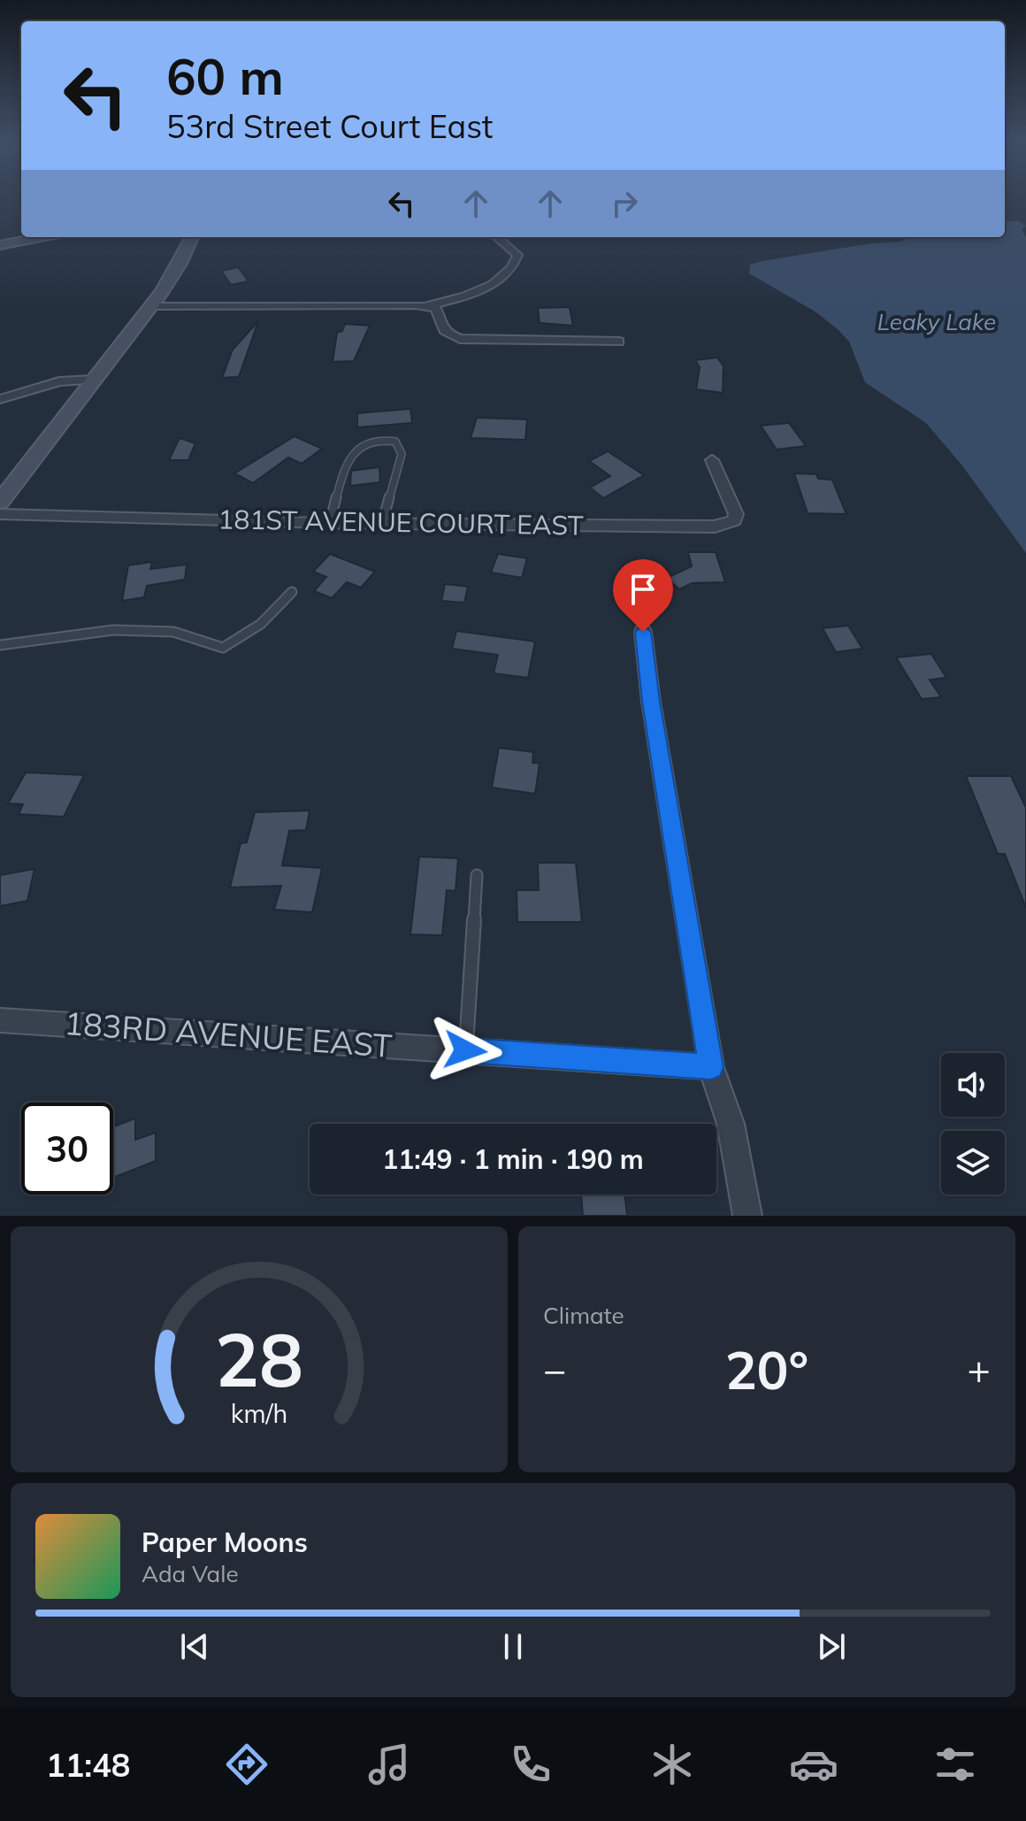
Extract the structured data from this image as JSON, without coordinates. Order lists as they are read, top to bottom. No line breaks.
{"streets":{"street":["181ST AVENUE COURT EAST","183RD AVENUE EAST"]},"water":["Leaky Lake"],"page":{"turn":["60 m","53rd Street Court East"],"limit":"30","trip":"11:49 · 1 min · 190 m","tile":"Climate","heat":["−","20°","+"],"song":["Paper Moons","Ada Vale"],"tabs":"11:48","gauge":["28","km/h"]}}
